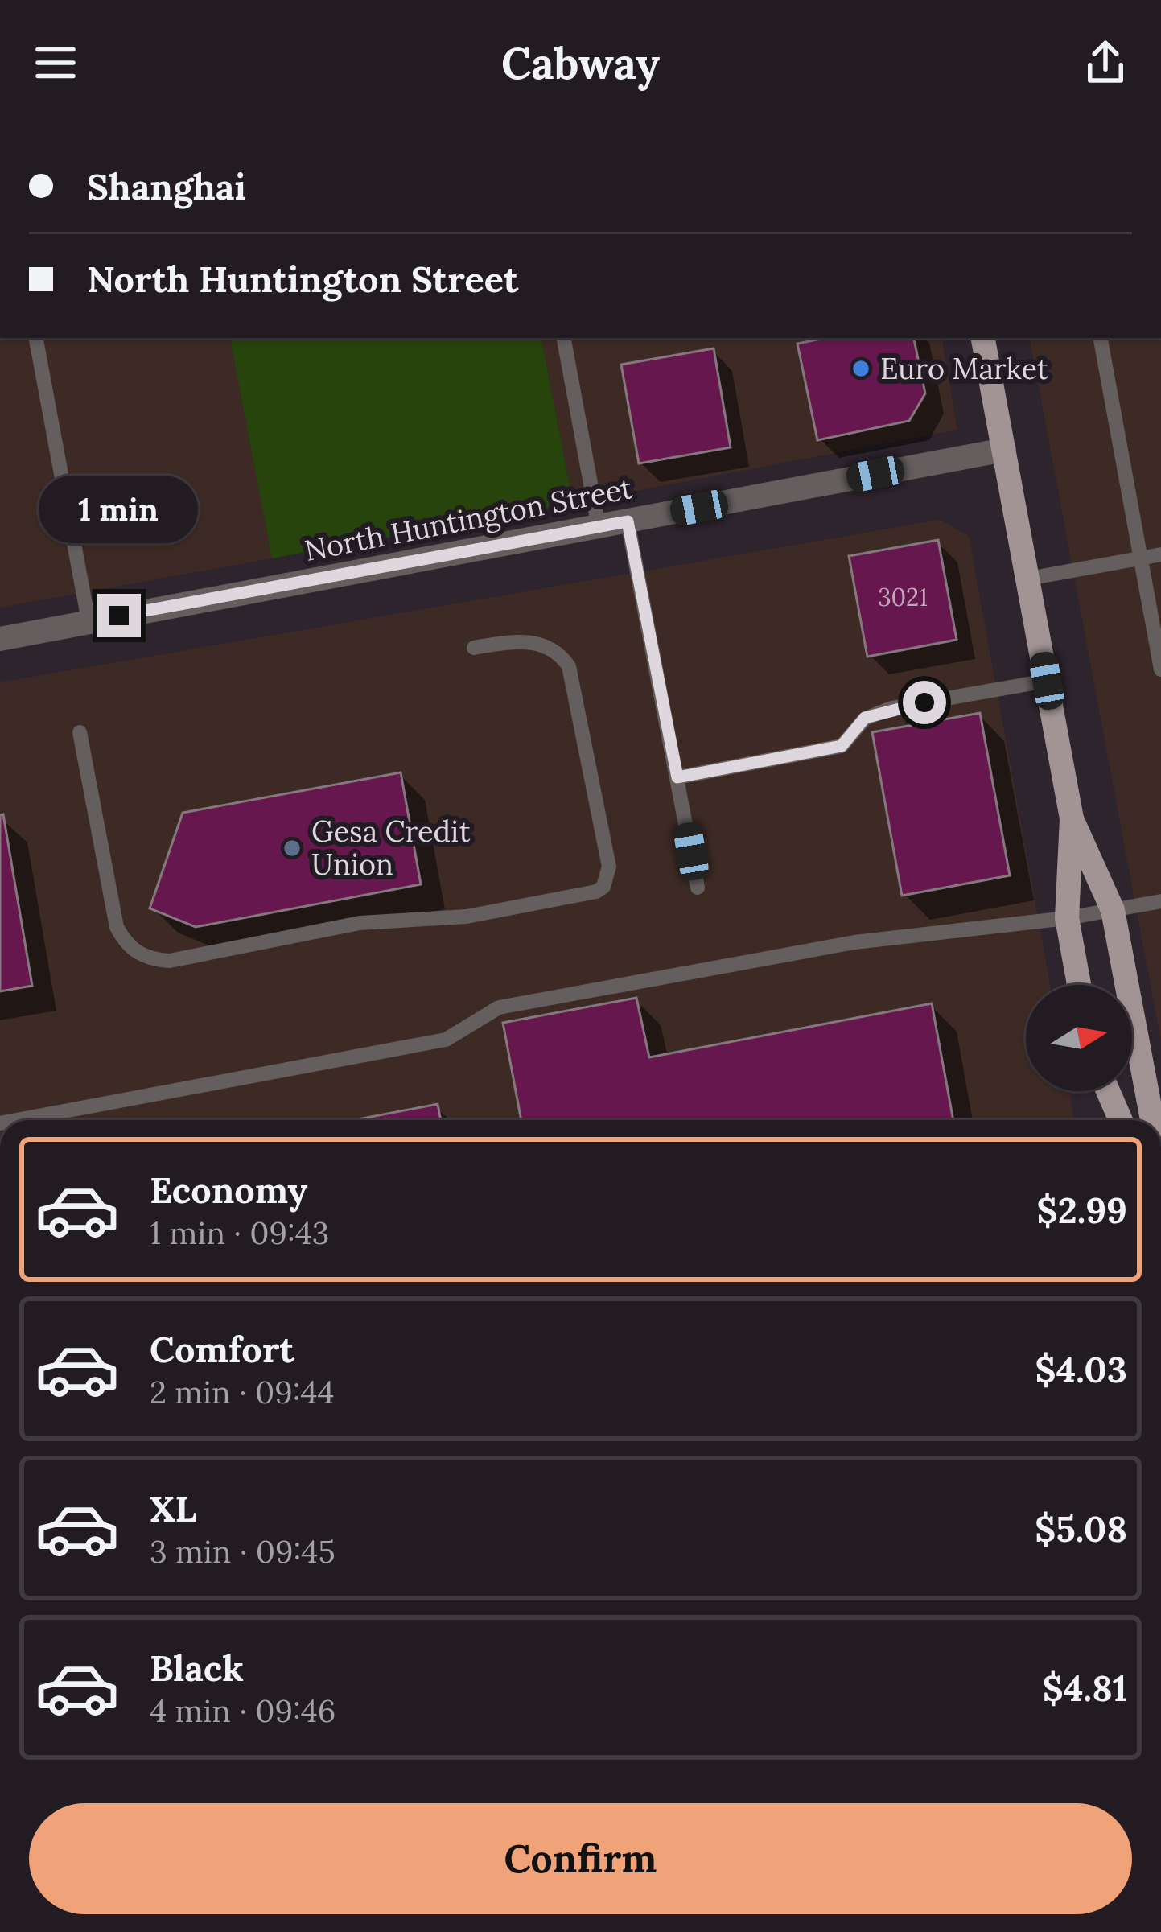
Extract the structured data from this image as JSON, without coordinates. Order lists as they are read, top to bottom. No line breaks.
{"streets":{"street":["North Huntington Street"]},"places":["Euro Market","Gesa Credit Union"],"house_numbers":["3021"],"north":"right","page":{"header":"Cabway","banner":["Shanghai","North Huntington Street"],"bubble":"1 min","list":[{"name":"Economy","note":"1 min · 09:43","value":"$2.99"},{"name":"Comfort","note":"2 min · 09:44","value":"$4.03"},{"name":"XL","note":"3 min · 09:45","value":"$5.08"},{"name":"Black","note":"4 min · 09:46","value":"$4.81"}],"buttons":"Confirm"}}
